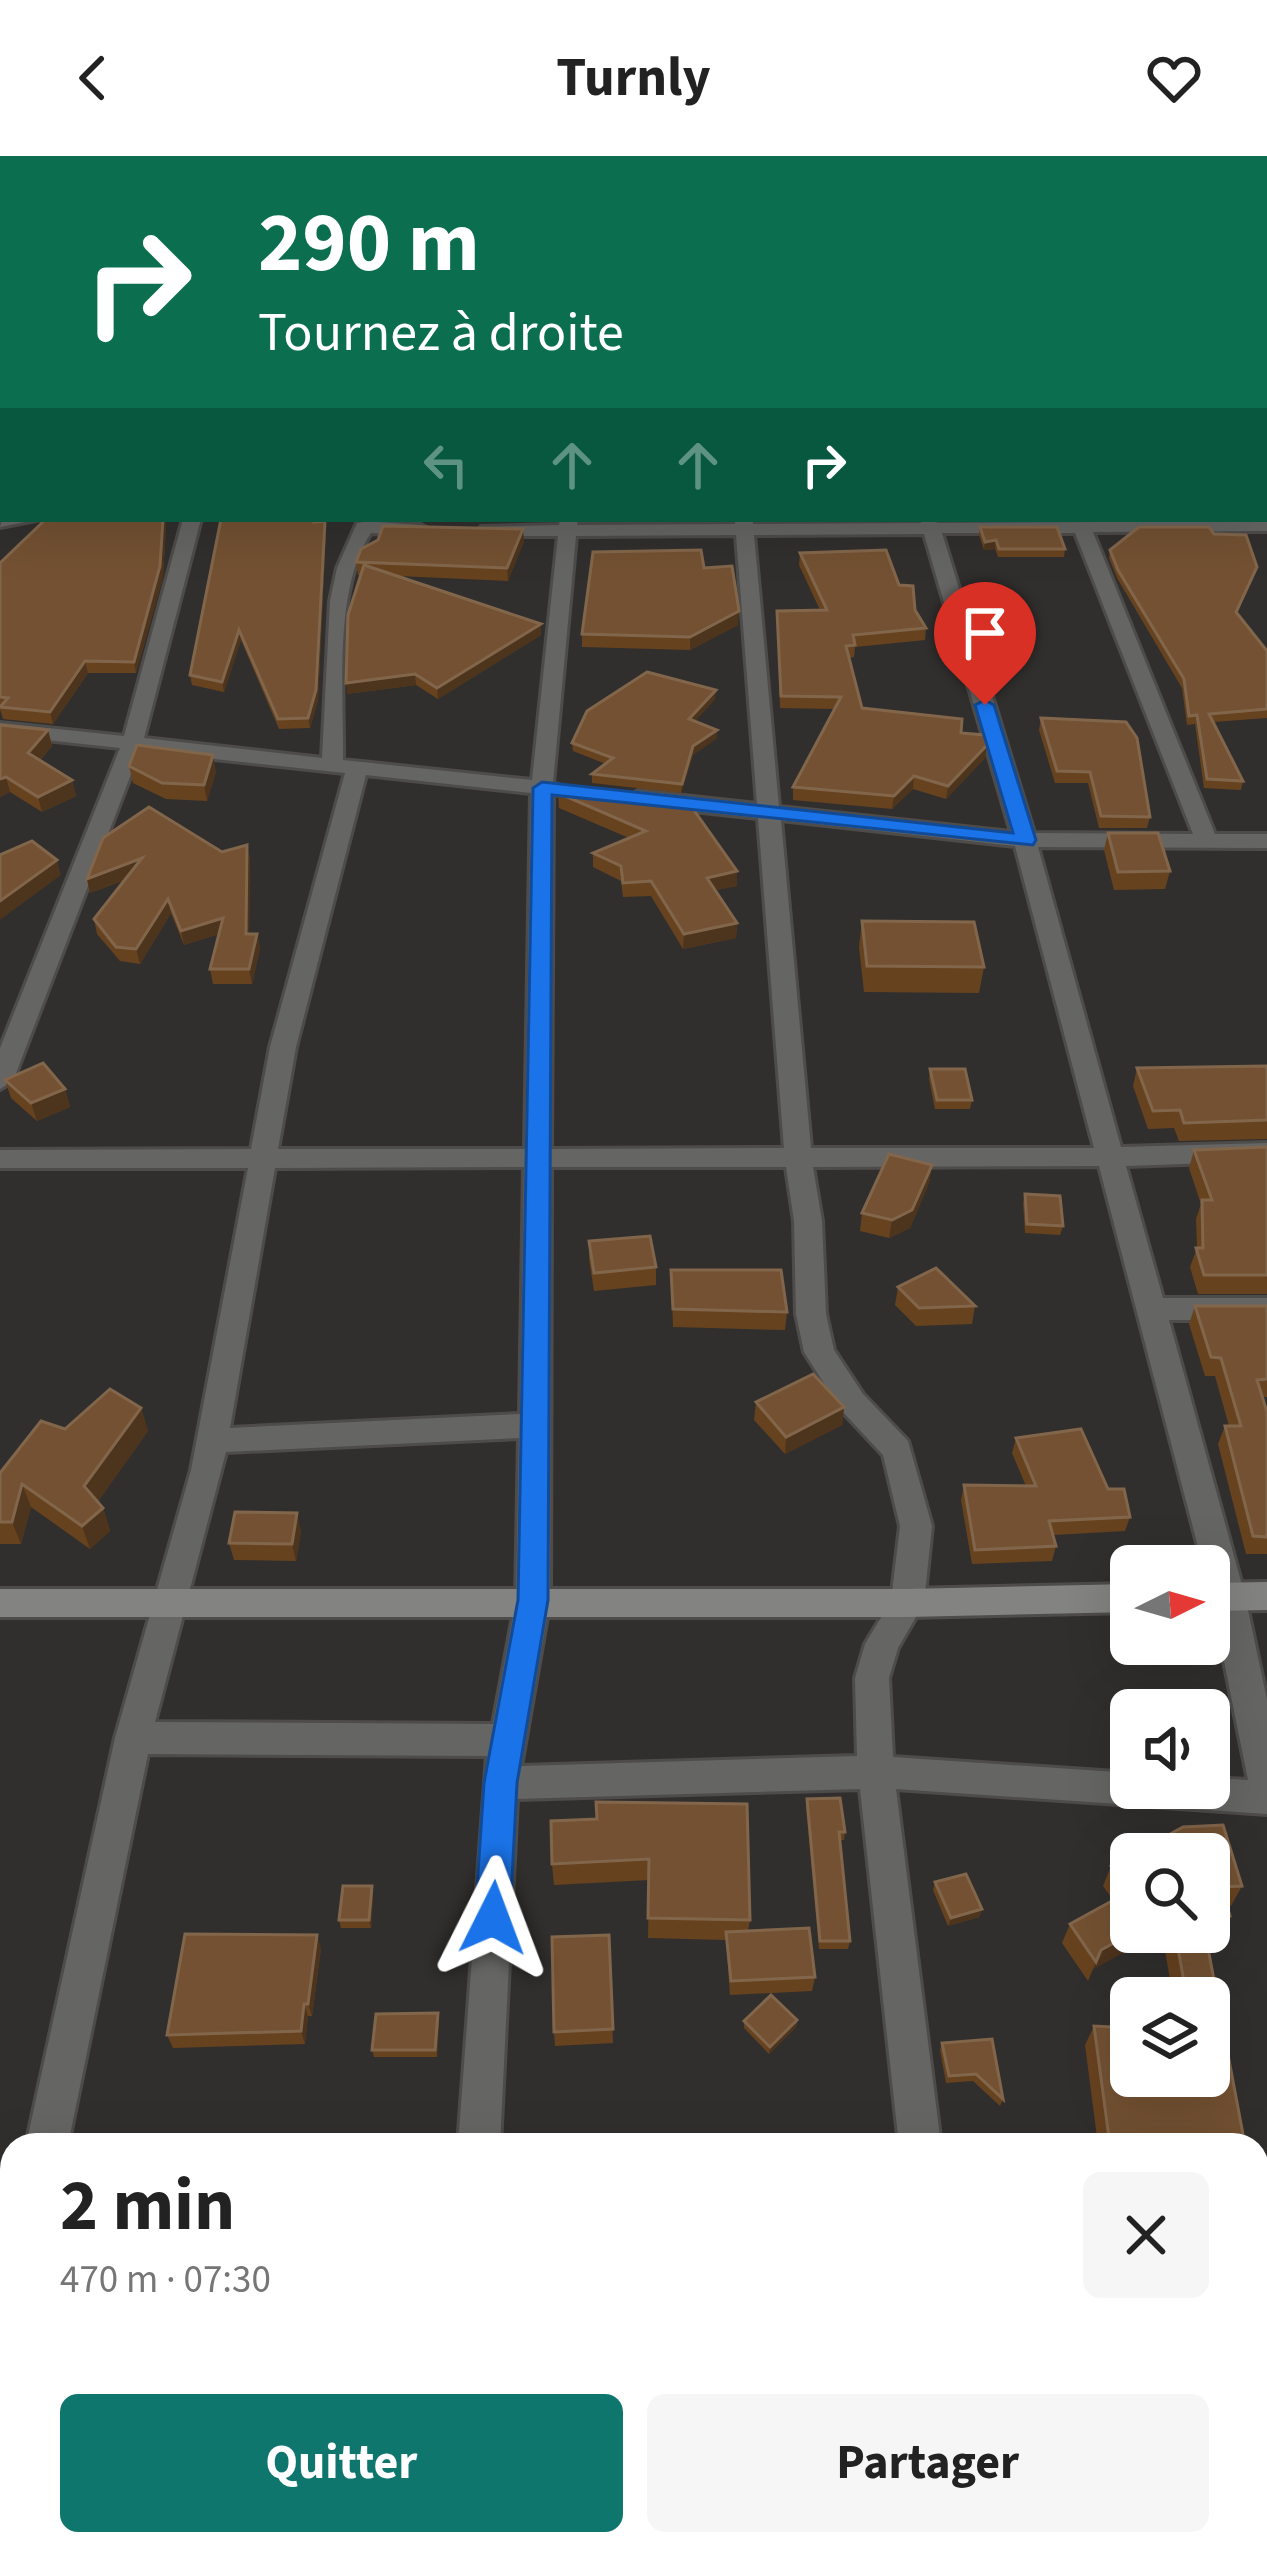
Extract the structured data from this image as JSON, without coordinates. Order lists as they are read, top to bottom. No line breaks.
{"north":"right","page":{"header":"Turnly","turn":["290 m","Tournez à droite"],"heading":["2 min","470 m · 07:30"],"buttons":["Quitter","Partager"]}}
